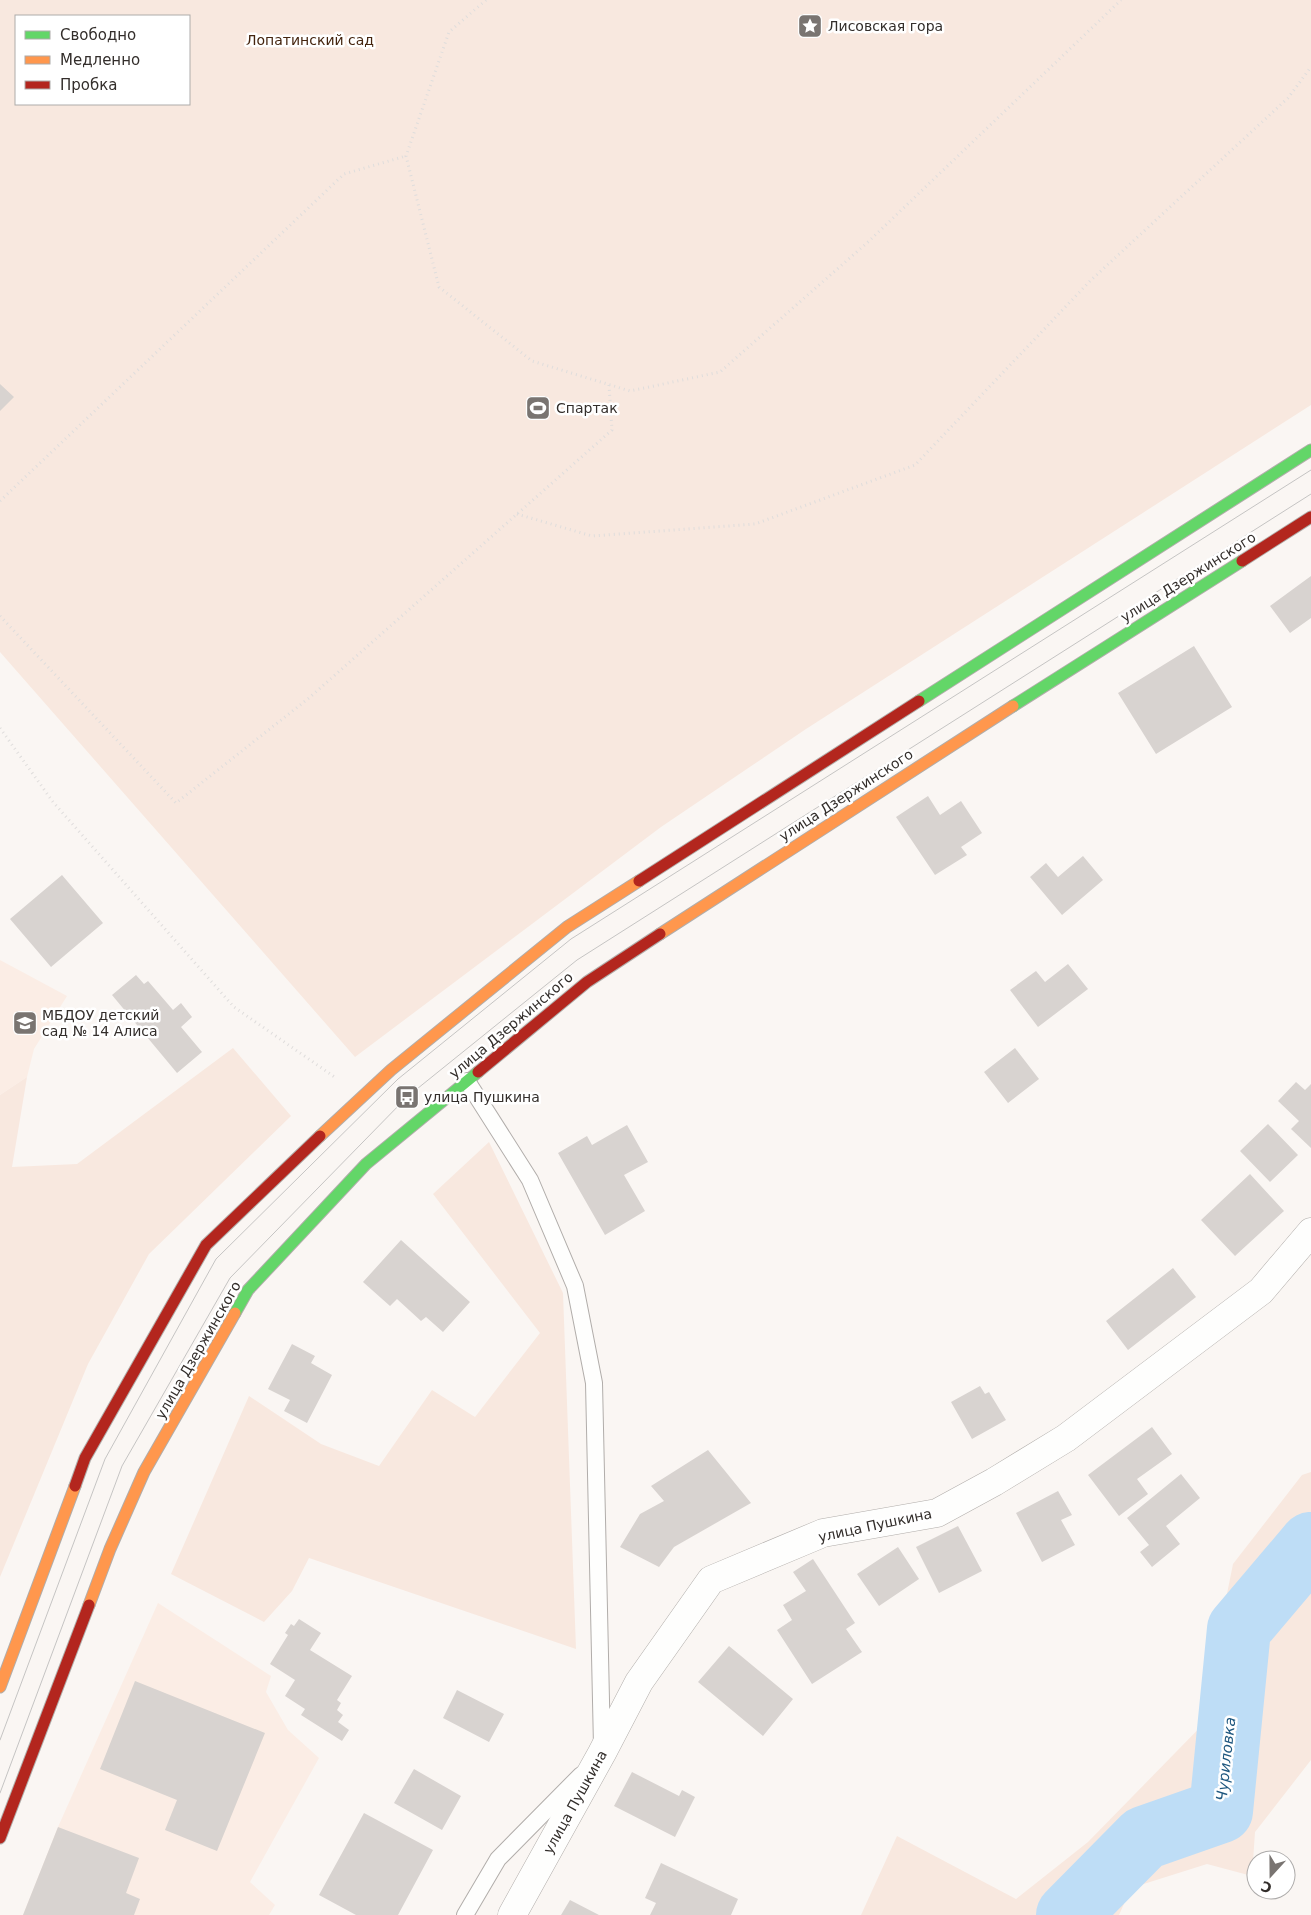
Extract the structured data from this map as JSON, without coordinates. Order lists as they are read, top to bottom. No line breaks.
{"streets":{"main road":["улица Дзержинского"],"street":["улица Пушкина"]},"water":["Чуриловка"],"parks":["Лопатинский сад"],"places":{"place":["Лисовская гора"],"sports":["Спартак"],"school or university":["МБДОУ детский сад № 14 Алиса"],"bus stop":["улица Пушкина"]},"legend":["Свободно","Медленно","Пробка"],"north":"bottom"}
